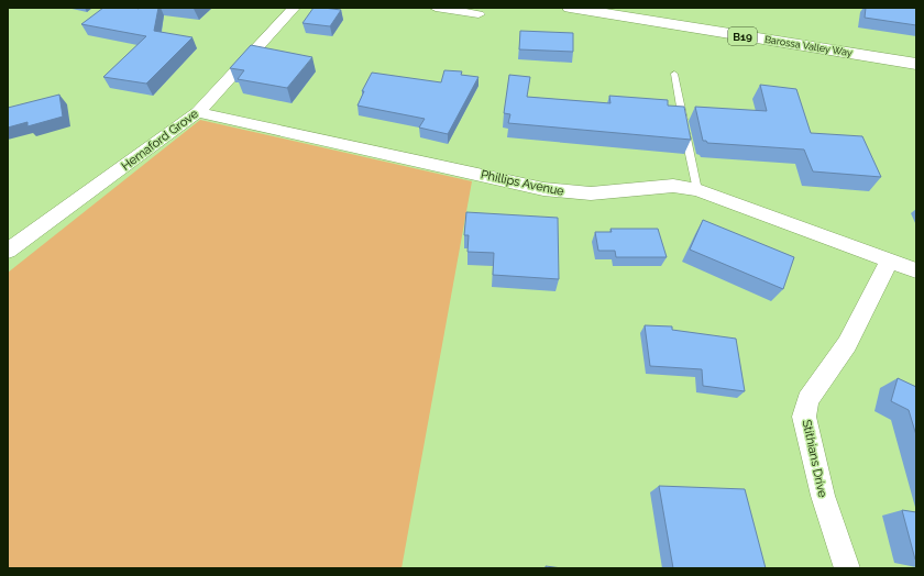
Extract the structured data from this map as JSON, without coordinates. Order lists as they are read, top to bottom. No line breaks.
{"streets":{"main road":["B19","Barossa Valley Way"],"street":["Hemaford Grove","Phillips Avenue","Stithians Drive"]},"crossings":[["Hemaford Grove","Phillips Avenue"],["Phillips Avenue","Stithians Drive"]]}
